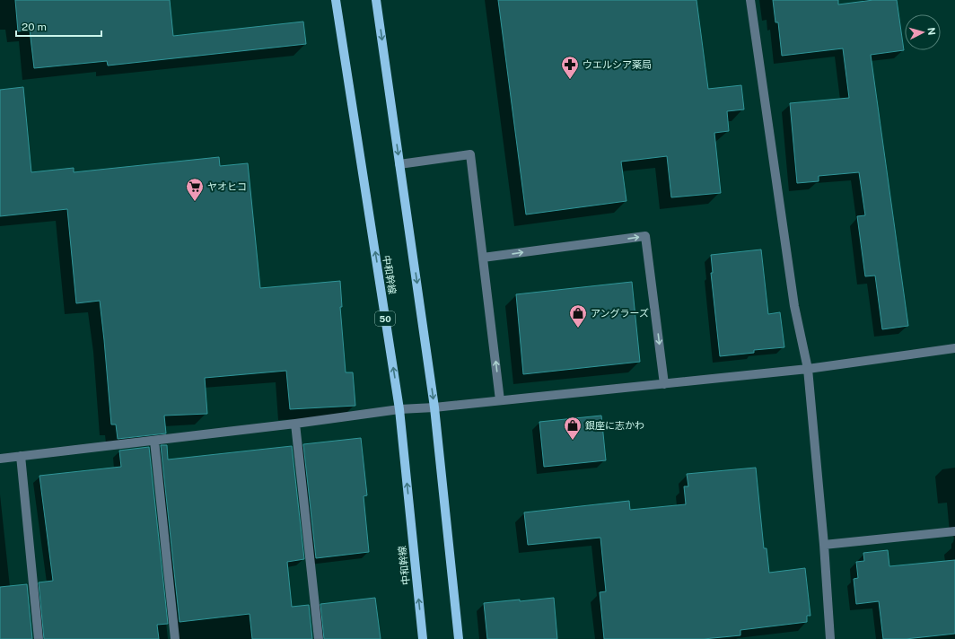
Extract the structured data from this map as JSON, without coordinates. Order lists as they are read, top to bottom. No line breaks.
{"streets":{"main road":["中和幹線","50"]},"places":{"pharmacy":["ウエルシア薬局"],"supermarket":["ヤオヒコ"],"shop":["アングラーズ","銀座に志かわ"]},"scale_bar":"20 m","north":"right"}
